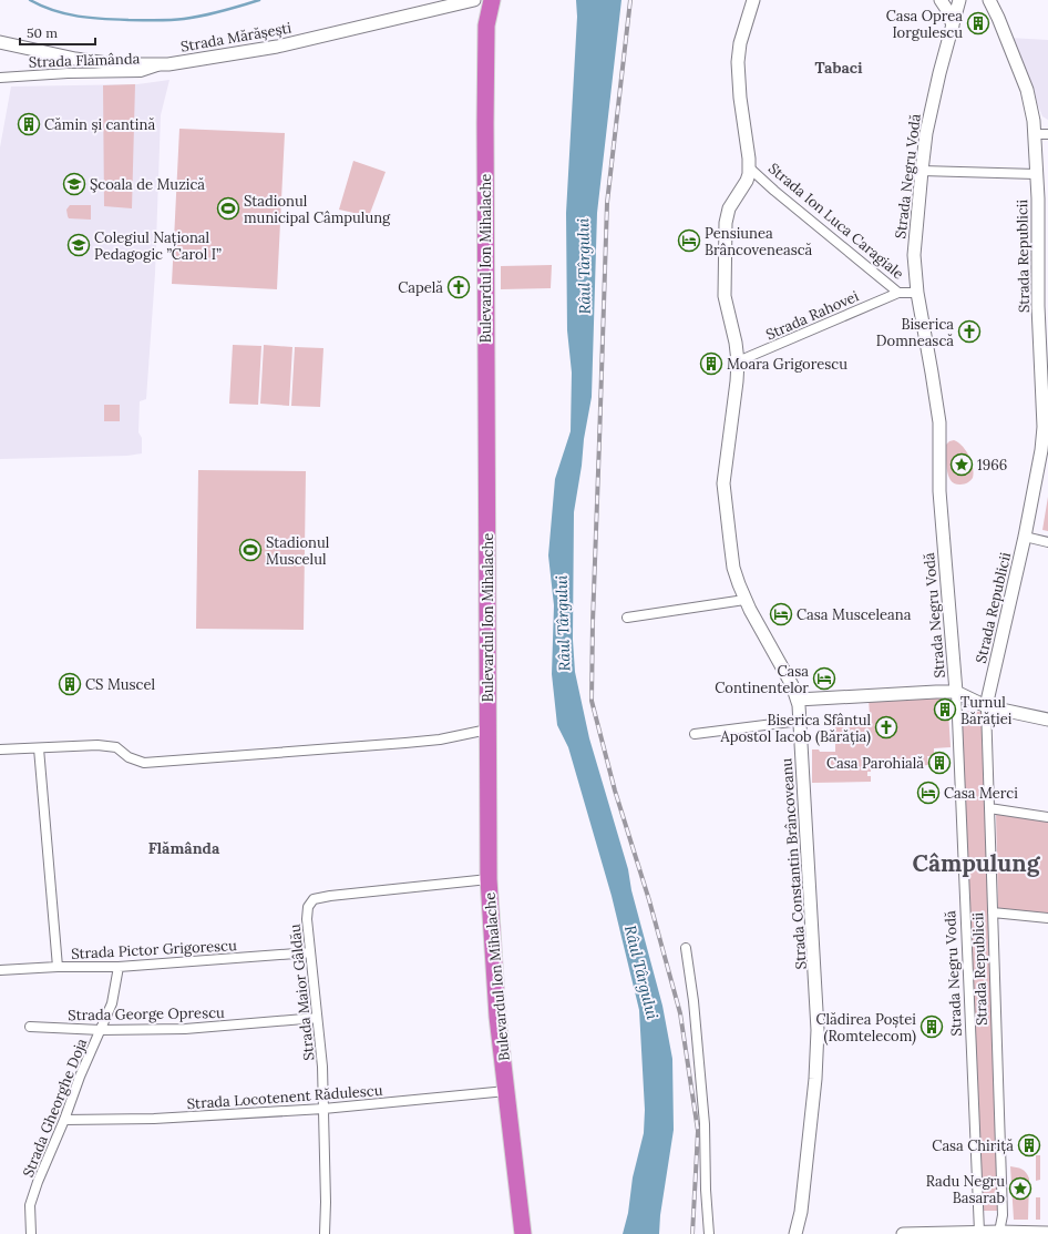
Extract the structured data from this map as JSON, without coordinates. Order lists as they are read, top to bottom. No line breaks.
{"streets":{"highway":["Bulevardul Ion Mihalache"],"street":["Strada Mărășești","Strada Flămânda","Strada Negru Vodă","Strada Ion Luca Caragiale","Strada Republicii","Strada Rahovei","Strada Constantin Brâncoveanu","Strada Pictor Grigorescu","Strada Maior Gâldău","Strada George Oprescu","Strada Locotenent Rădulescu","Strada Gheorghe Doja"]},"crossings":[["Strada Mărășești","Strada Flămânda"],["Strada Negru Vodă","Strada Ion Luca Caragiale"],["Strada Ion Luca Caragiale","Strada Rahovei"],["Strada Ion Luca Caragiale","Strada Constantin Brâncoveanu"],["Bulevardul Ion Mihalache","Strada Maior Gâldău"],["Bulevardul Ion Mihalache","Strada Locotenent Rădulescu"],["Strada Rahovei","Strada Constantin Brâncoveanu"],["Strada Pictor Grigorescu","Strada Maior Gâldău"],["Strada Pictor Grigorescu","Strada Gheorghe Doja"],["Strada Maior Gâldău","Strada George Oprescu"],["Strada Maior Gâldău","Strada Locotenent Rădulescu"],["Strada George Oprescu","Strada Gheorghe Doja"],["Strada Locotenent Rădulescu","Strada Gheorghe Doja"]],"districts":["Tabaci","Flămânda","Câmpulung"],"water":["Râul Târgului"],"places":{"building":["Casa Oprea Iorgulescu","Cămin și cantină","Moara Grigorescu","CS Muscel","Turnul Bărăției","Casa Parohială","Clădirea Poștei (Romtelecom)","Casa Chiriță"],"school or university":["Şcoala de Muzică","Colegiul Național Pedagogic ”Carol I”"],"sports":["Stadionul municipal Câmpulung","Stadionul Muscelul"],"hotel":["Pensiunea Brâncovenească","Casa Musceleana","Casa Continentelor","Casa Merci"],"church":["Capelă","Biserica Domnească","Biserica Sfântul Apostol Iacob (Bărăția)"],"place":["1966","Radu Negru Basarab"]},"scale_bar":"50 m"}
